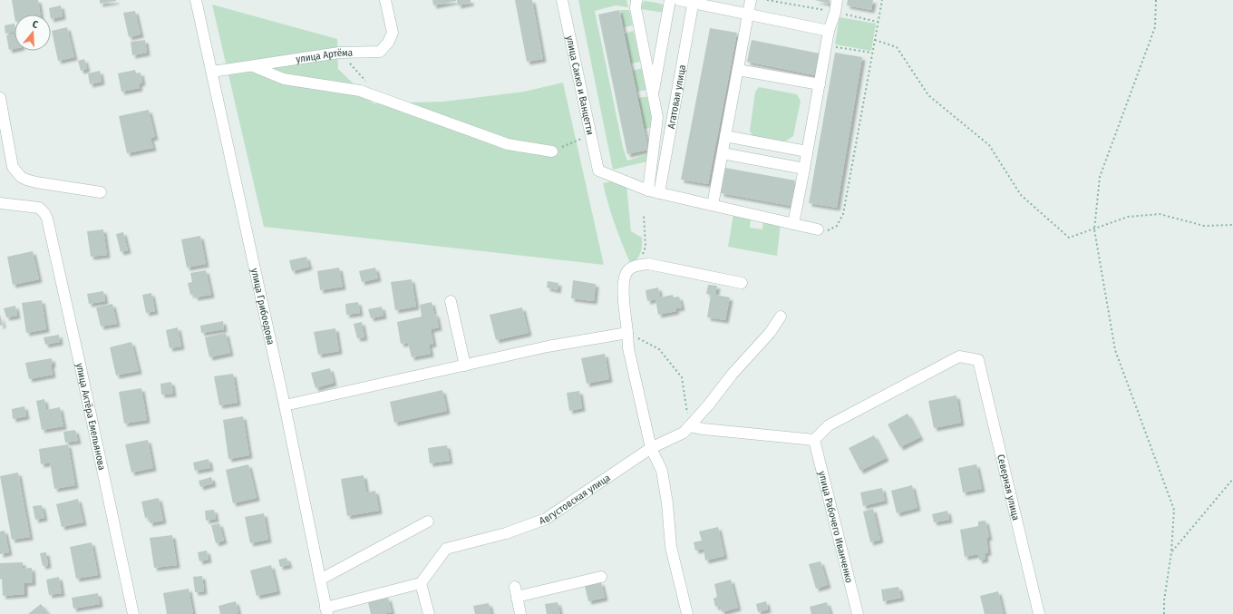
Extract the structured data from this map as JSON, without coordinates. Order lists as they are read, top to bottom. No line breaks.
{"streets":{"street":["улица Артёма","улица Сакко и Ванцетти","Агатовая улица","улица Грибоедова","улица Актёра Емельянова","Северная улица","Августовская улица","улица Рабочего Иванченко"]},"crossings":[["улица Артёма","улица Грибоедова"],["улица Сакко и Ванцетти","Агатовая улица"],["Северная улица","улица Рабочего Иванченко"]],"north":"top"}
